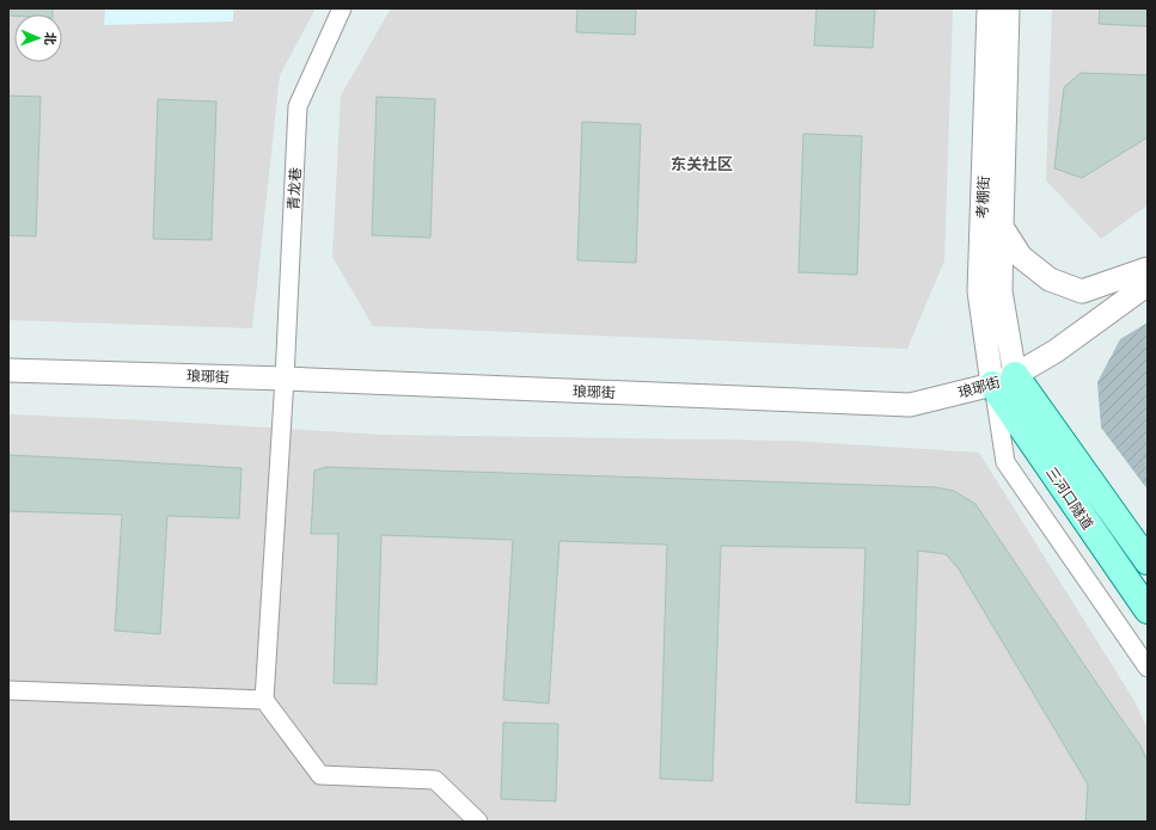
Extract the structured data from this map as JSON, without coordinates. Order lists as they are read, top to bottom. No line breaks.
{"streets":{"main road":["三河口隧道"],"street":["青龙巷","考棚街","琅琊街"]},"crossings":[["青龙巷","琅琊街"],["考棚街","琅琊街"],["考棚街","三河口隧道"],["琅琊街","三河口隧道"]],"districts":["东关社区"],"north":"right"}
